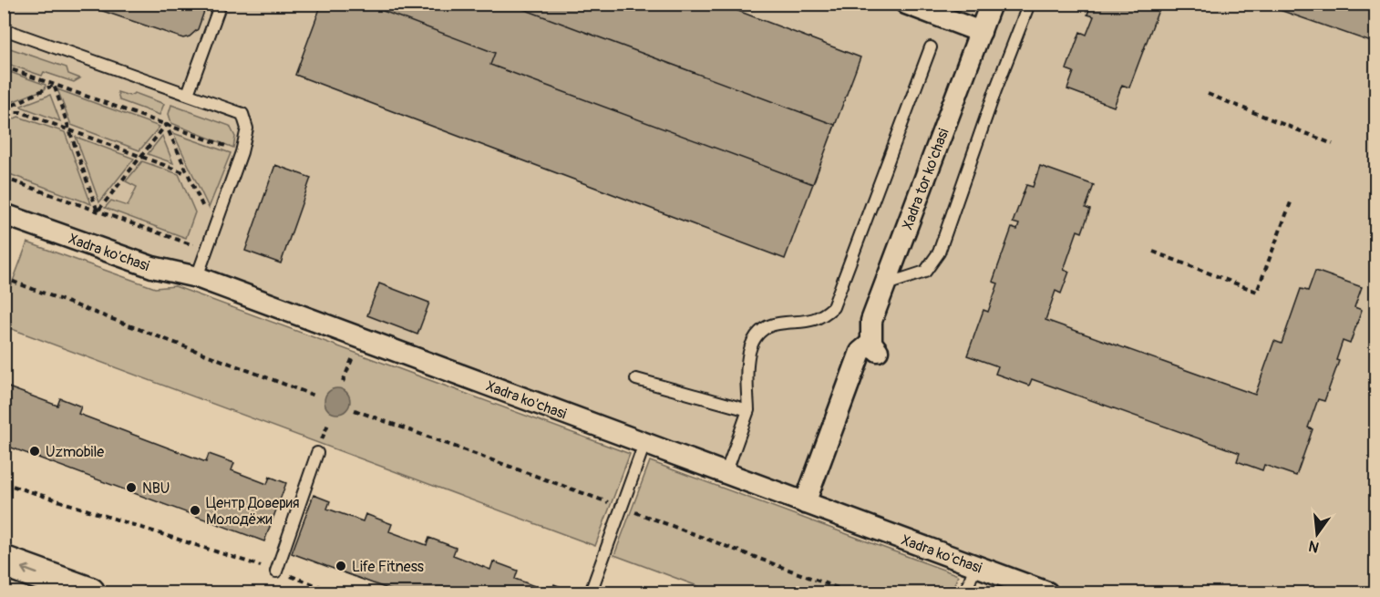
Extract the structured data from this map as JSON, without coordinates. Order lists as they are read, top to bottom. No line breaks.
{"streets":{"street":["Xadra tor ko'chasi","Xadra ko'chasi"]},"crossings":[["Xadra tor ko'chasi","Xadra ko'chasi"]],"places":["Uzmobile","NBU","Центр Доверия Молодёжи","Life Fitness"],"north":"bottom"}
